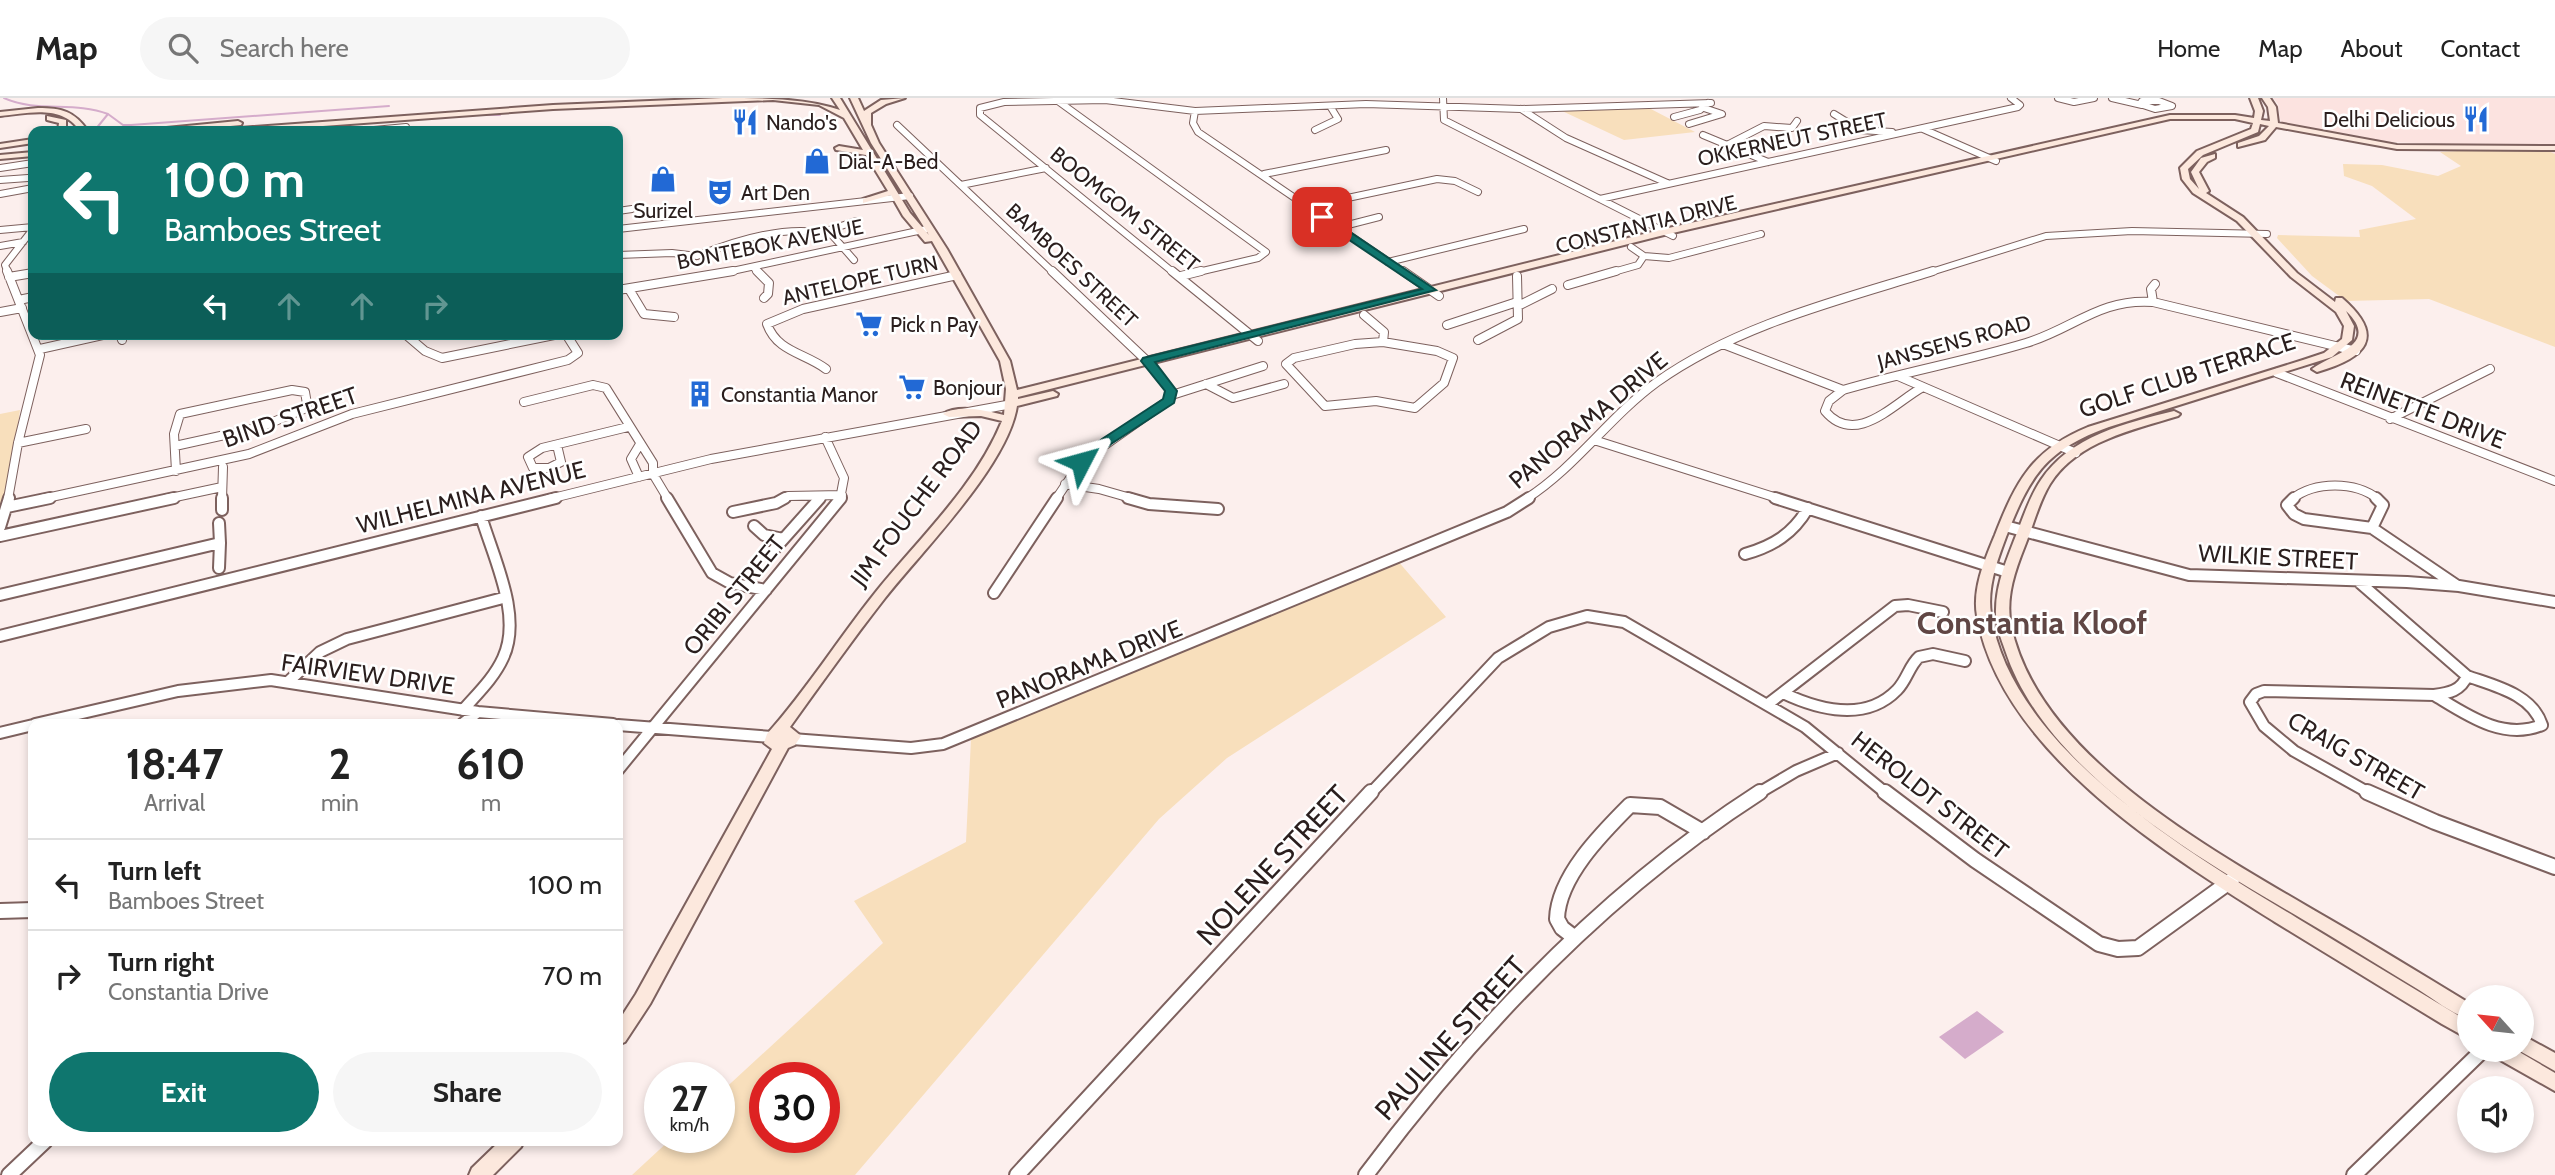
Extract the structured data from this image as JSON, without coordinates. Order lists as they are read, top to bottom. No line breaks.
{"streets":{"street":["OKKERNEUT STREET","BOOMGOM STREET","CONSTANTIA DRIVE","BONTEBOK AVENUE","BAMBOES STREET","ANTELOPE TURN","JANSSENS ROAD","GOLF CLUB TERRACE","REINETTE DRIVE","BIND STREET","PANORAMA DRIVE","WILHELMINA AVENUE","JIM FOUCHE ROAD","WILKIE STREET","ORIBI STREET","FAIRVIEW DRIVE","CRAIG STREET","HEROLDT STREET","NOLENE STREET","PAULINE STREET"]},"crossings":[["BOOMGOM STREET","CONSTANTIA DRIVE"],["CONSTANTIA DRIVE","BAMBOES STREET"],["CONSTANTIA DRIVE","WILHELMINA AVENUE"],["CONSTANTIA DRIVE","JIM FOUCHE ROAD"],["BONTEBOK AVENUE","JIM FOUCHE ROAD"],["ANTELOPE TURN","JIM FOUCHE ROAD"],["JANSSENS ROAD","GOLF CLUB TERRACE"],["GOLF CLUB TERRACE","REINETTE DRIVE"],["GOLF CLUB TERRACE","WILKIE STREET"],["GOLF CLUB TERRACE","HEROLDT STREET"],["PANORAMA DRIVE","JIM FOUCHE ROAD"],["PANORAMA DRIVE","FAIRVIEW DRIVE"],["WILHELMINA AVENUE","JIM FOUCHE ROAD"],["JIM FOUCHE ROAD","FAIRVIEW DRIVE"],["WILKIE STREET","CRAIG STREET"],["ORIBI STREET","FAIRVIEW DRIVE"],["HEROLDT STREET","NOLENE STREET"],["HEROLDT STREET","PAULINE STREET"]],"districts":["Constantia Kloof"],"places":{"restaurant":["Delhi Delicious","Nando's"],"shop":["Dial-A-Bed","Surizel"],"theatre":["Art Den"],"supermarket":["Pick n Pay","Bonjour"],"building":["Constantia Manor"]},"north":"top left","page":{"header":"Map","search":"Search here","nav":["Home","Map","About","Contact"],"turn":["100 m","Bamboes Street"],"eta":["18:47","Arrival","2","min","610","m"],"list":[{"name":"Turn left","note":"Bamboes Street","value":"100 m"},{"name":"Turn right","note":"Constantia Drive","value":"70 m"}],"buttons":["Exit","Share"],"speed":"27 km/h","limit":"30"}}
